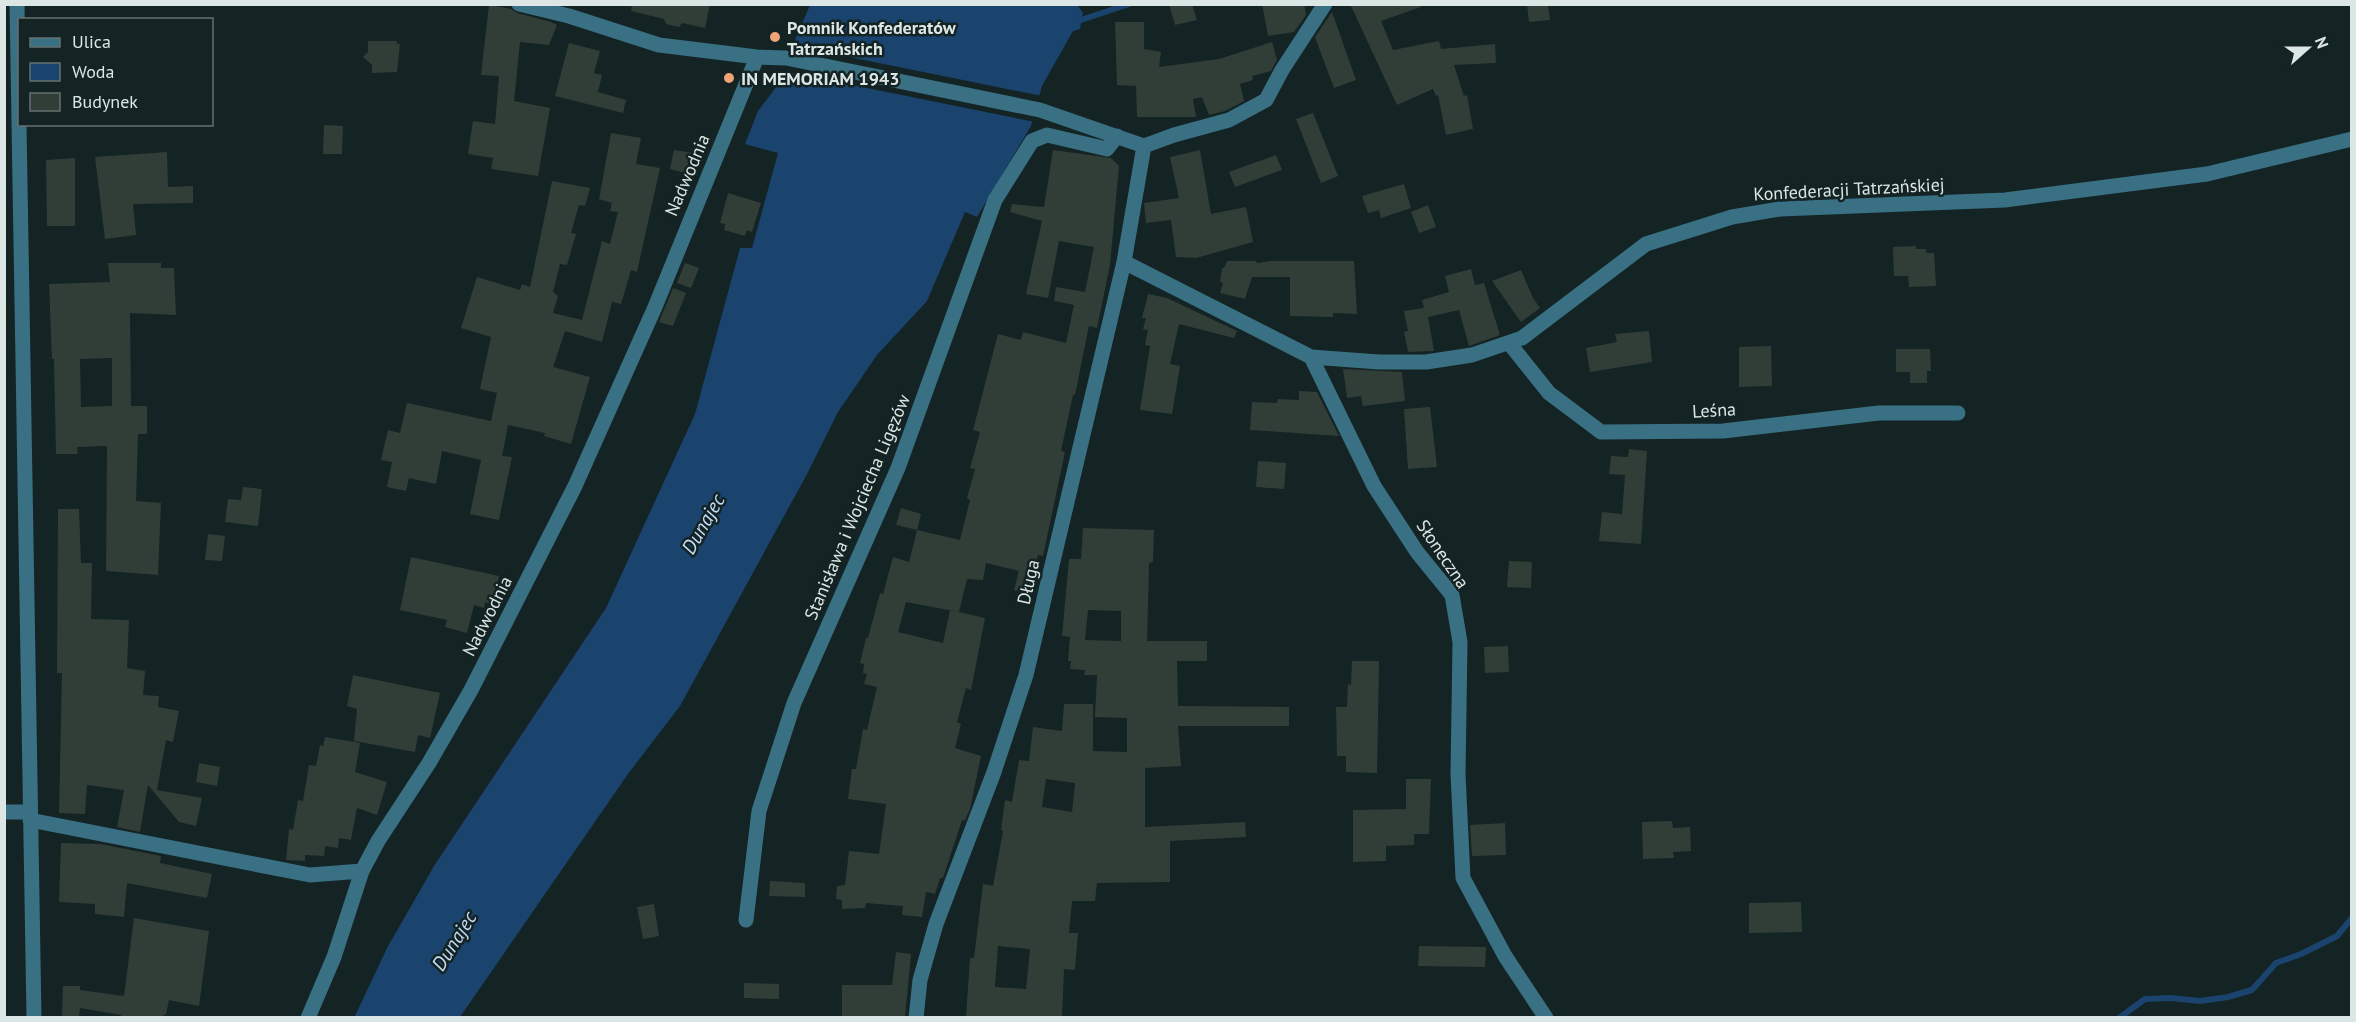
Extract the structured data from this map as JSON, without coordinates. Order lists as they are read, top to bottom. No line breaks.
{"streets":{"street":["Nadwodnia","Konfederacji Tatrzańskiej","Leśna","Stanisława i Wojciecha Ligęzów","Słoneczna","Długa"]},"crossings":[["Konfederacji Tatrzańskiej","Leśna"],["Konfederacji Tatrzańskiej","Słoneczna"]],"water":["Dunajec"],"places":["Pomnik Konfederatów Tatrzańskich","IN MEMORIAM 1943"],"legend":["Ulica","Woda","Budynek"],"north":"right"}
